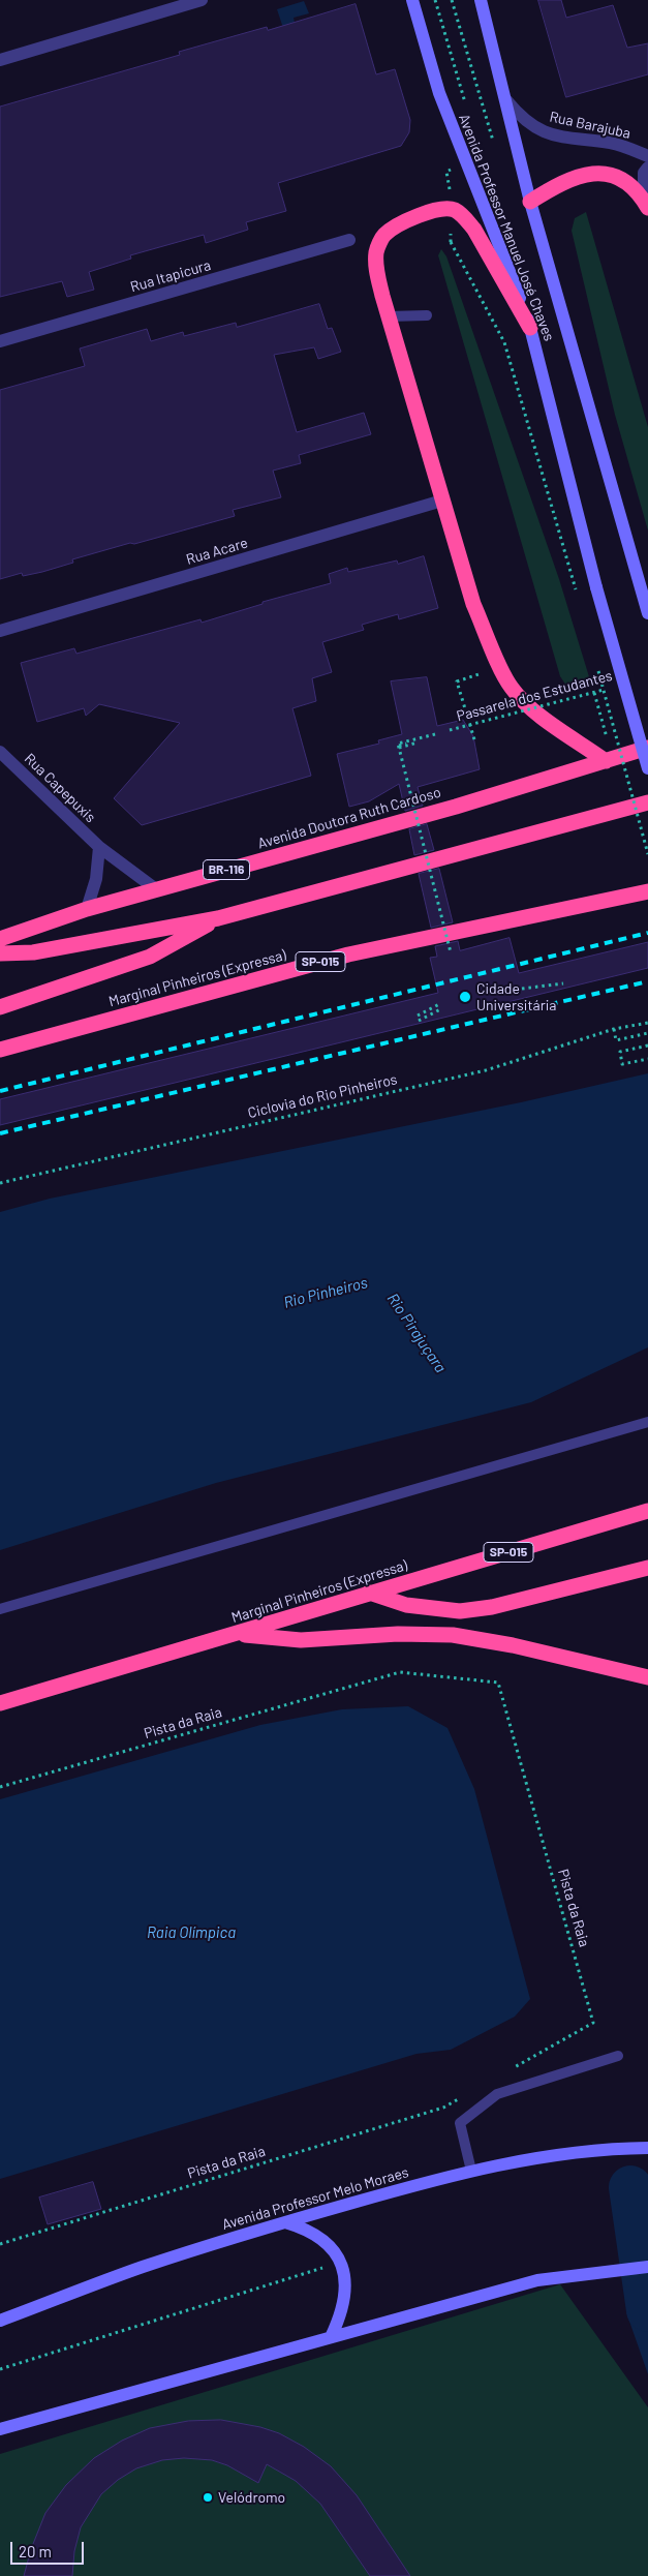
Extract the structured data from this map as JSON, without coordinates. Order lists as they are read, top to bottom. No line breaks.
{"streets":{"highway":["Avenida Doutora Ruth Cardoso","BR-116","SP-015","Marginal Pinheiros (Expressa)"],"street":["Rua Barajuba","Avenida Professor Manuel José Chaves","Rua Itapicura","Rua Acare","Rua Capepuxis","Avenida Professor Melo Moraes"],"path":["Passarela dos Estudantes","Ciclovia do Rio Pinheiros","Pista da Raia"]},"crossings":[["Rua Barajuba","Avenida Professor Manuel José Chaves"],["Avenida Professor Manuel José Chaves","Passarela dos Estudantes"],["Rua Capepuxis","Avenida Doutora Ruth Cardoso"]],"water":["Rio Pinheiros","Rio Pirajuçara","Raia Olímpica"],"places":["Cidade Universitária","Velódromo"],"scale_bar":"20 m"}
